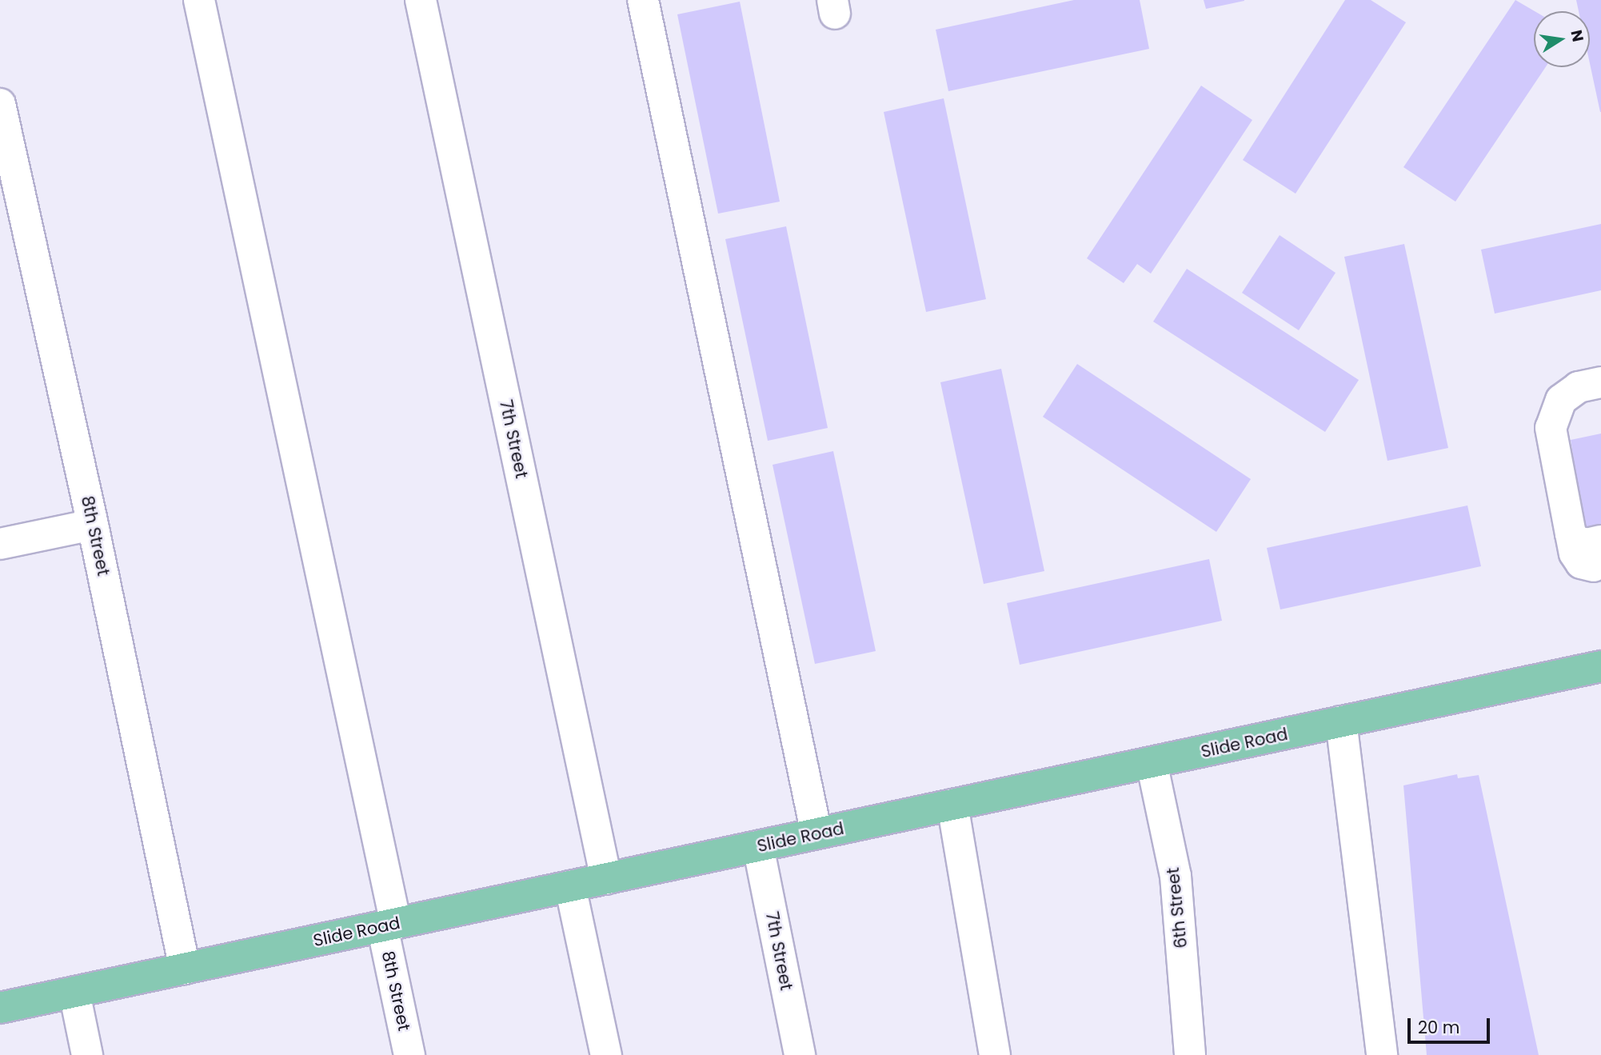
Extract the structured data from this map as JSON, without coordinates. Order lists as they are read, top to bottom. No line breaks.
{"streets":{"main road":["Slide Road"],"street":["7th Street","8th Street","6th Street"]},"crossings":[["7th Street","Slide Road"],["8th Street","Slide Road"],["Slide Road","6th Street"]],"scale_bar":"20 m","north":"right"}
